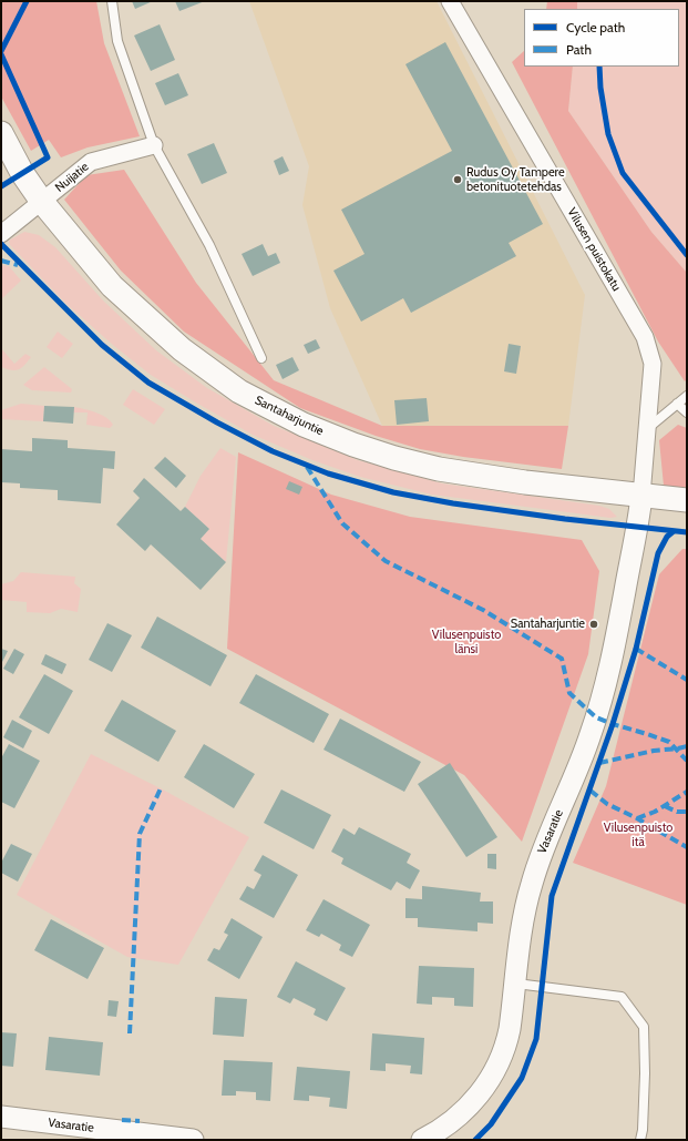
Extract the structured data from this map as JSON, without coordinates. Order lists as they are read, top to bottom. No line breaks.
{"streets":{"main road":["Santaharjuntie"],"street":["Nuijatie","Vilusen puistokatu","Vasaratie"]},"crossings":[["Nuijatie","Santaharjuntie"],["Vilusen puistokatu","Santaharjuntie"],["Vilusen puistokatu","Vasaratie"],["Santaharjuntie","Vasaratie"]],"parks":["Vilusenpuisto länsi","Vilusenpuisto itä"],"places":["Rudus Oy Tampere betonituotetehdas","Santaharjuntie"],"legend":["Cycle path","Path"]}
